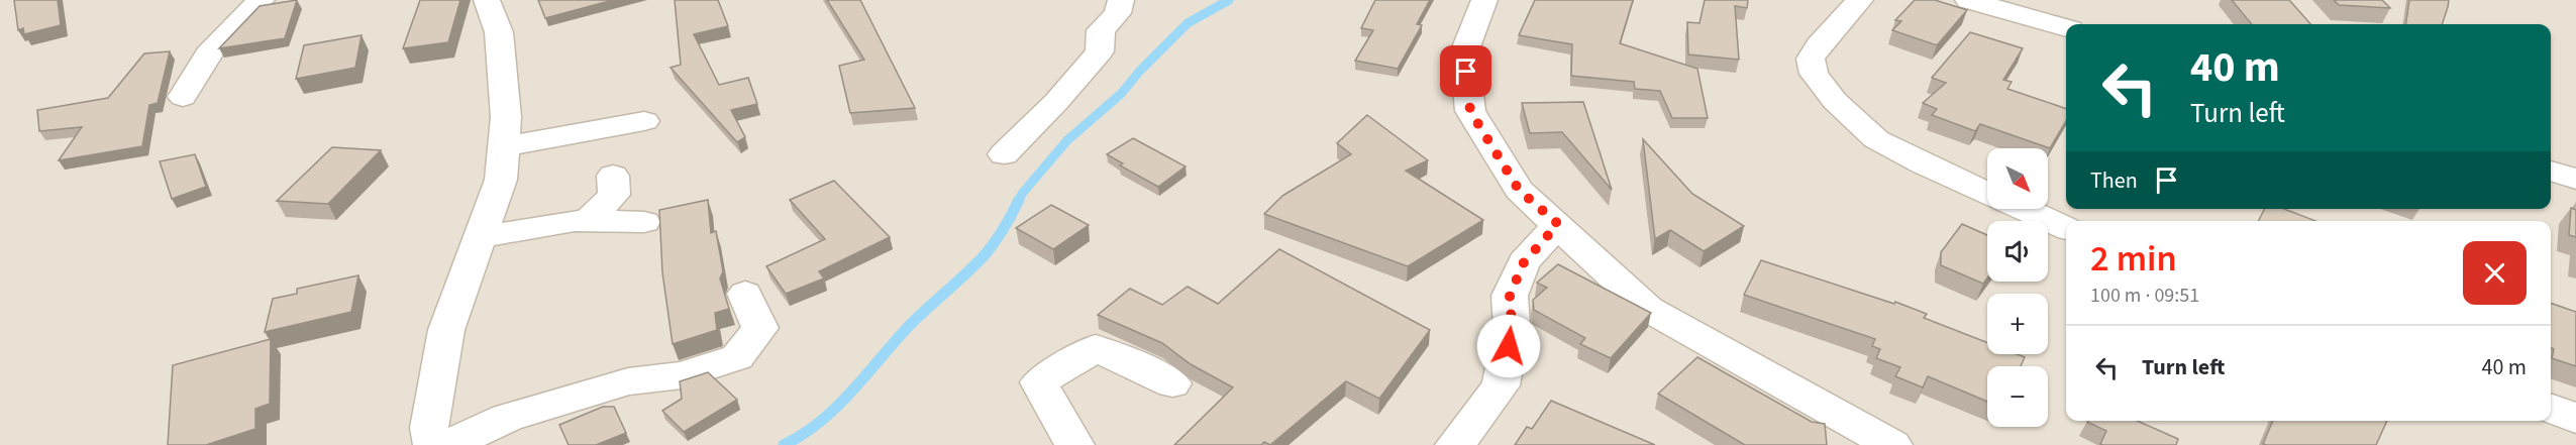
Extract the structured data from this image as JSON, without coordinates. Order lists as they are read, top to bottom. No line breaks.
{"north":"bottom right","page":{"turn":["40 m","Turn left"],"map_buttons":["+","−"],"then":"Then","heading":["2 min","100 m · 09:51"],"list":[{"name":"Turn left","value":"40 m"}]}}
